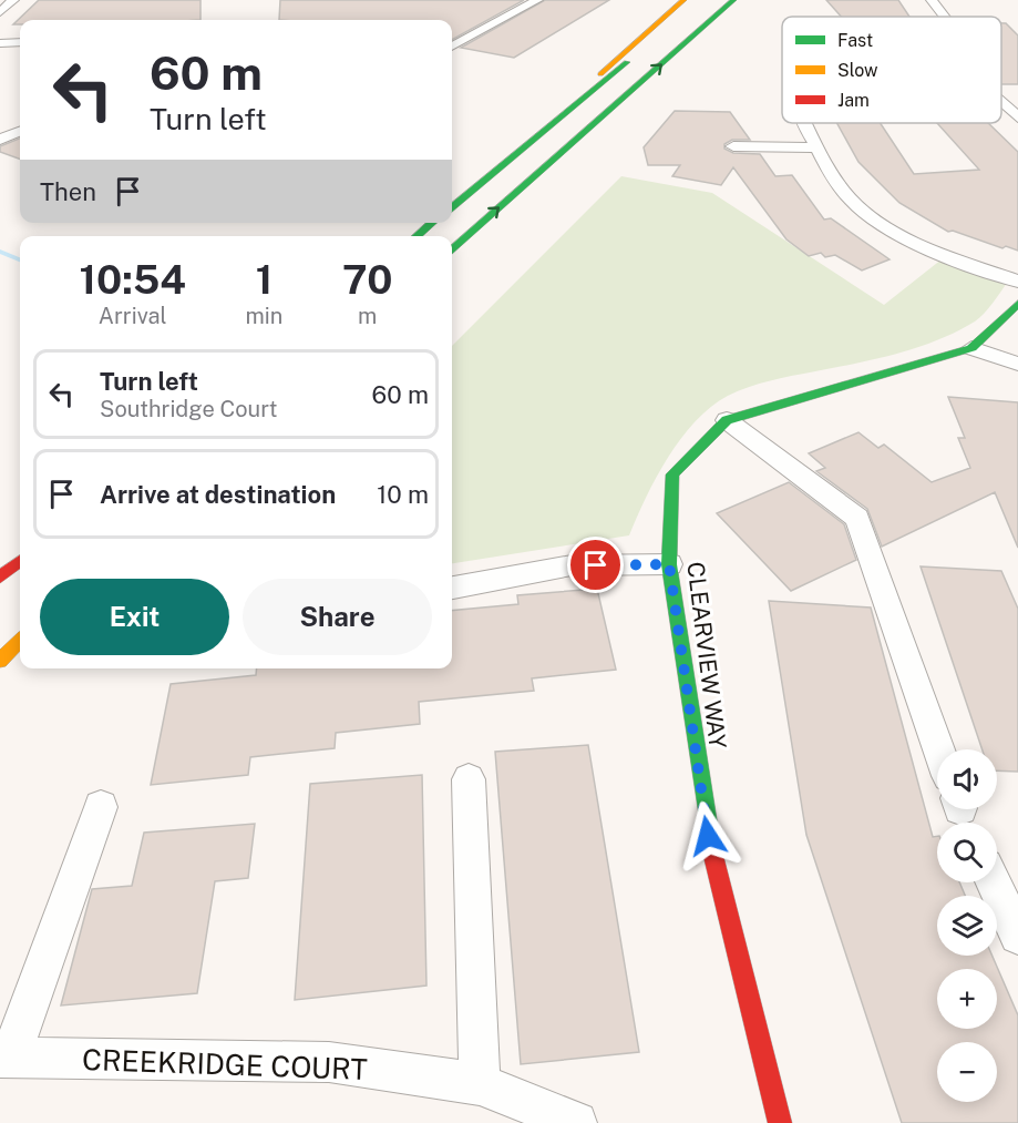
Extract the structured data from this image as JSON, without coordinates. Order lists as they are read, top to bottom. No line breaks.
{"streets":{"main road":["CLEARVIEW WAY"],"street":["CREEKRIDGE COURT"]},"legend":["Fast","Slow","Jam"],"page":{"turn":["60 m","Turn left"],"then":"Then","eta":["10:54","Arrival","1","min","70","m"],"list":[{"name":"Turn left","note":"Southridge Court","value":"60 m"},{"name":"Arrive at destination","value":"10 m"}],"buttons":["Exit","Share"],"map_buttons":["+","−"]}}
